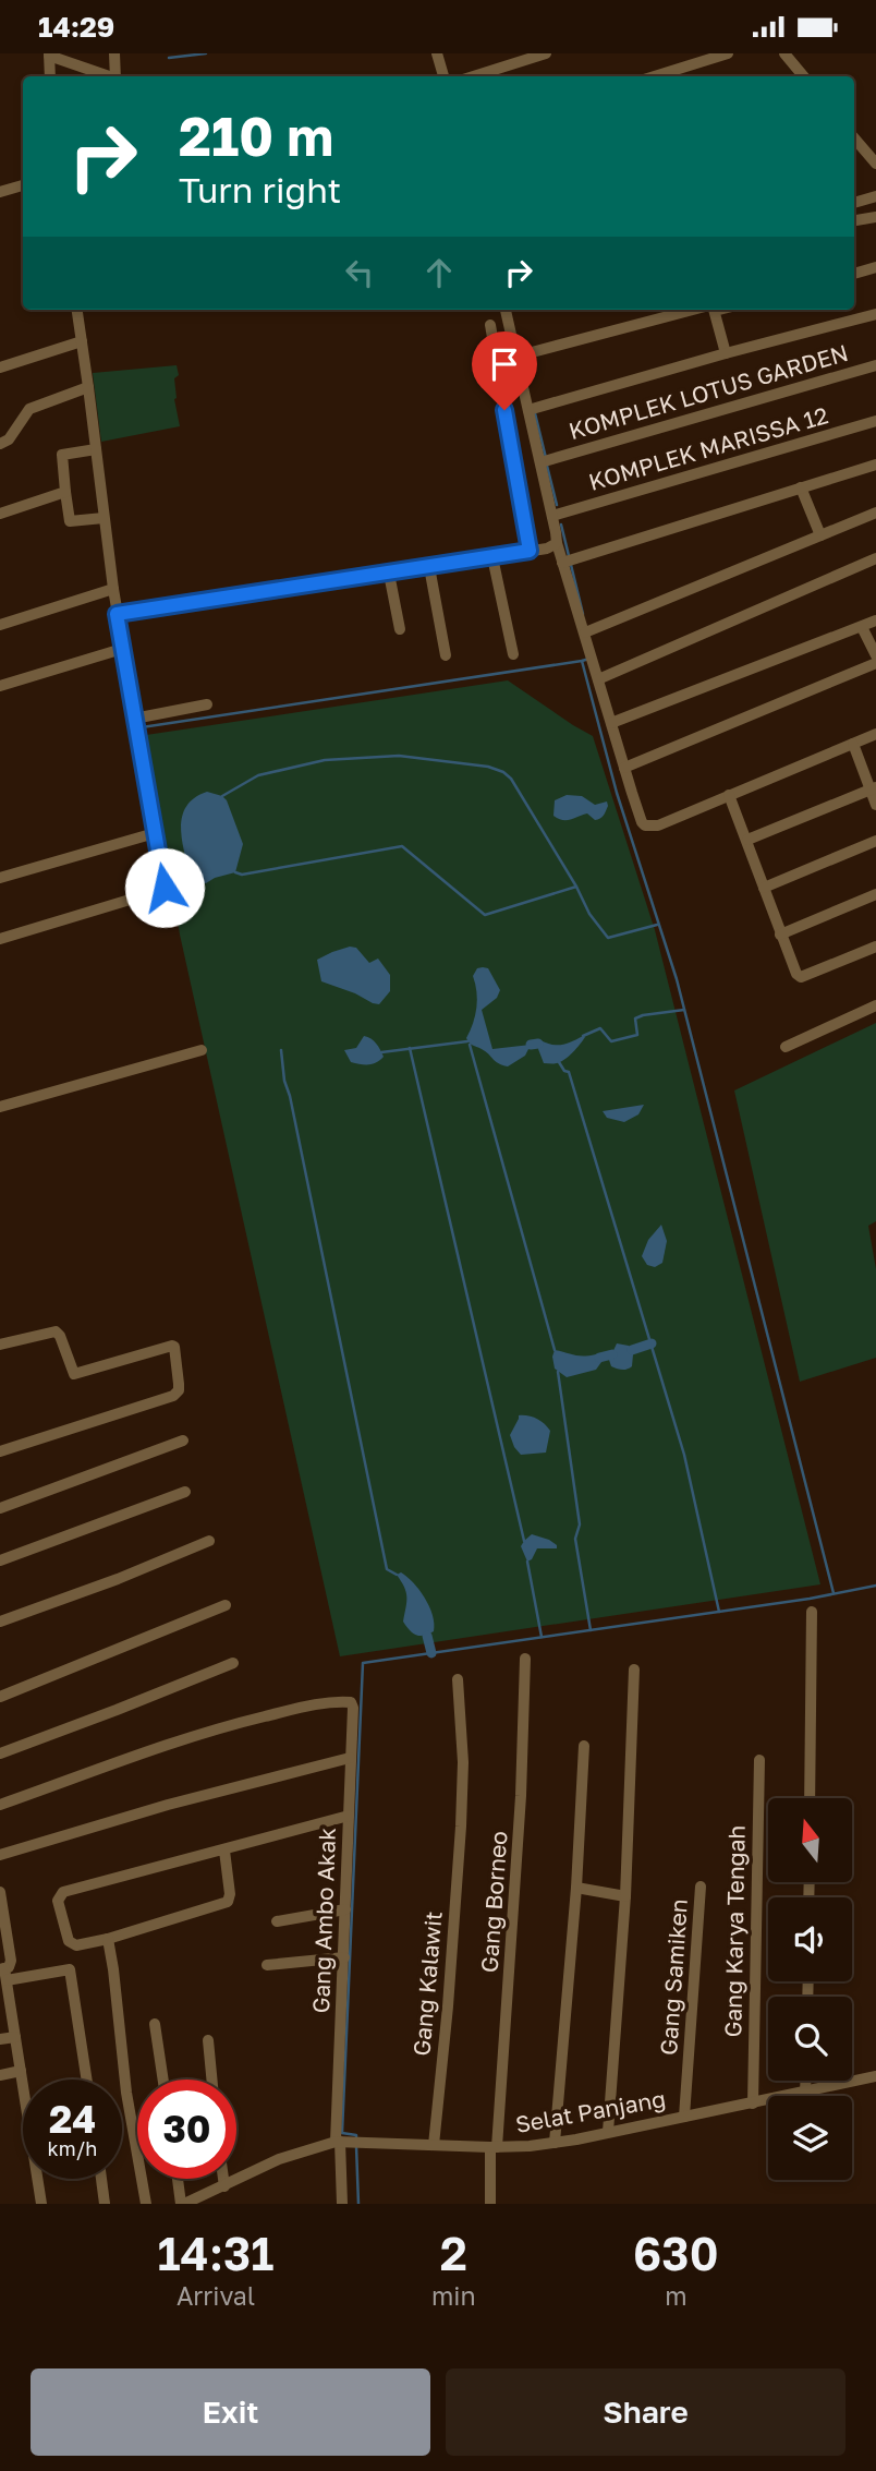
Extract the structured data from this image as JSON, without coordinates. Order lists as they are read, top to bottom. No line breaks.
{"streets":{"street":["KOMPLEK LOTUS GARDEN","KOMPLEK MARISSA 12","Gang Borneo","Gang Ambo Akak","Gang Karya Tengah","Gang Samiken","Gang Kalawit","Selat Panjang"]},"crossings":[["Gang Borneo","Selat Panjang"],["Gang Ambo Akak","Selat Panjang"],["Gang Karya Tengah","Selat Panjang"],["Gang Samiken","Selat Panjang"],["Gang Kalawit","Selat Panjang"]],"north":"top","page":{"status":"14:29","turn":["210 m","Turn right"],"speed":"24 km/h","limit":"30","eta":["14:31","Arrival","2","min","630","m"],"buttons":["Exit","Share"]}}
